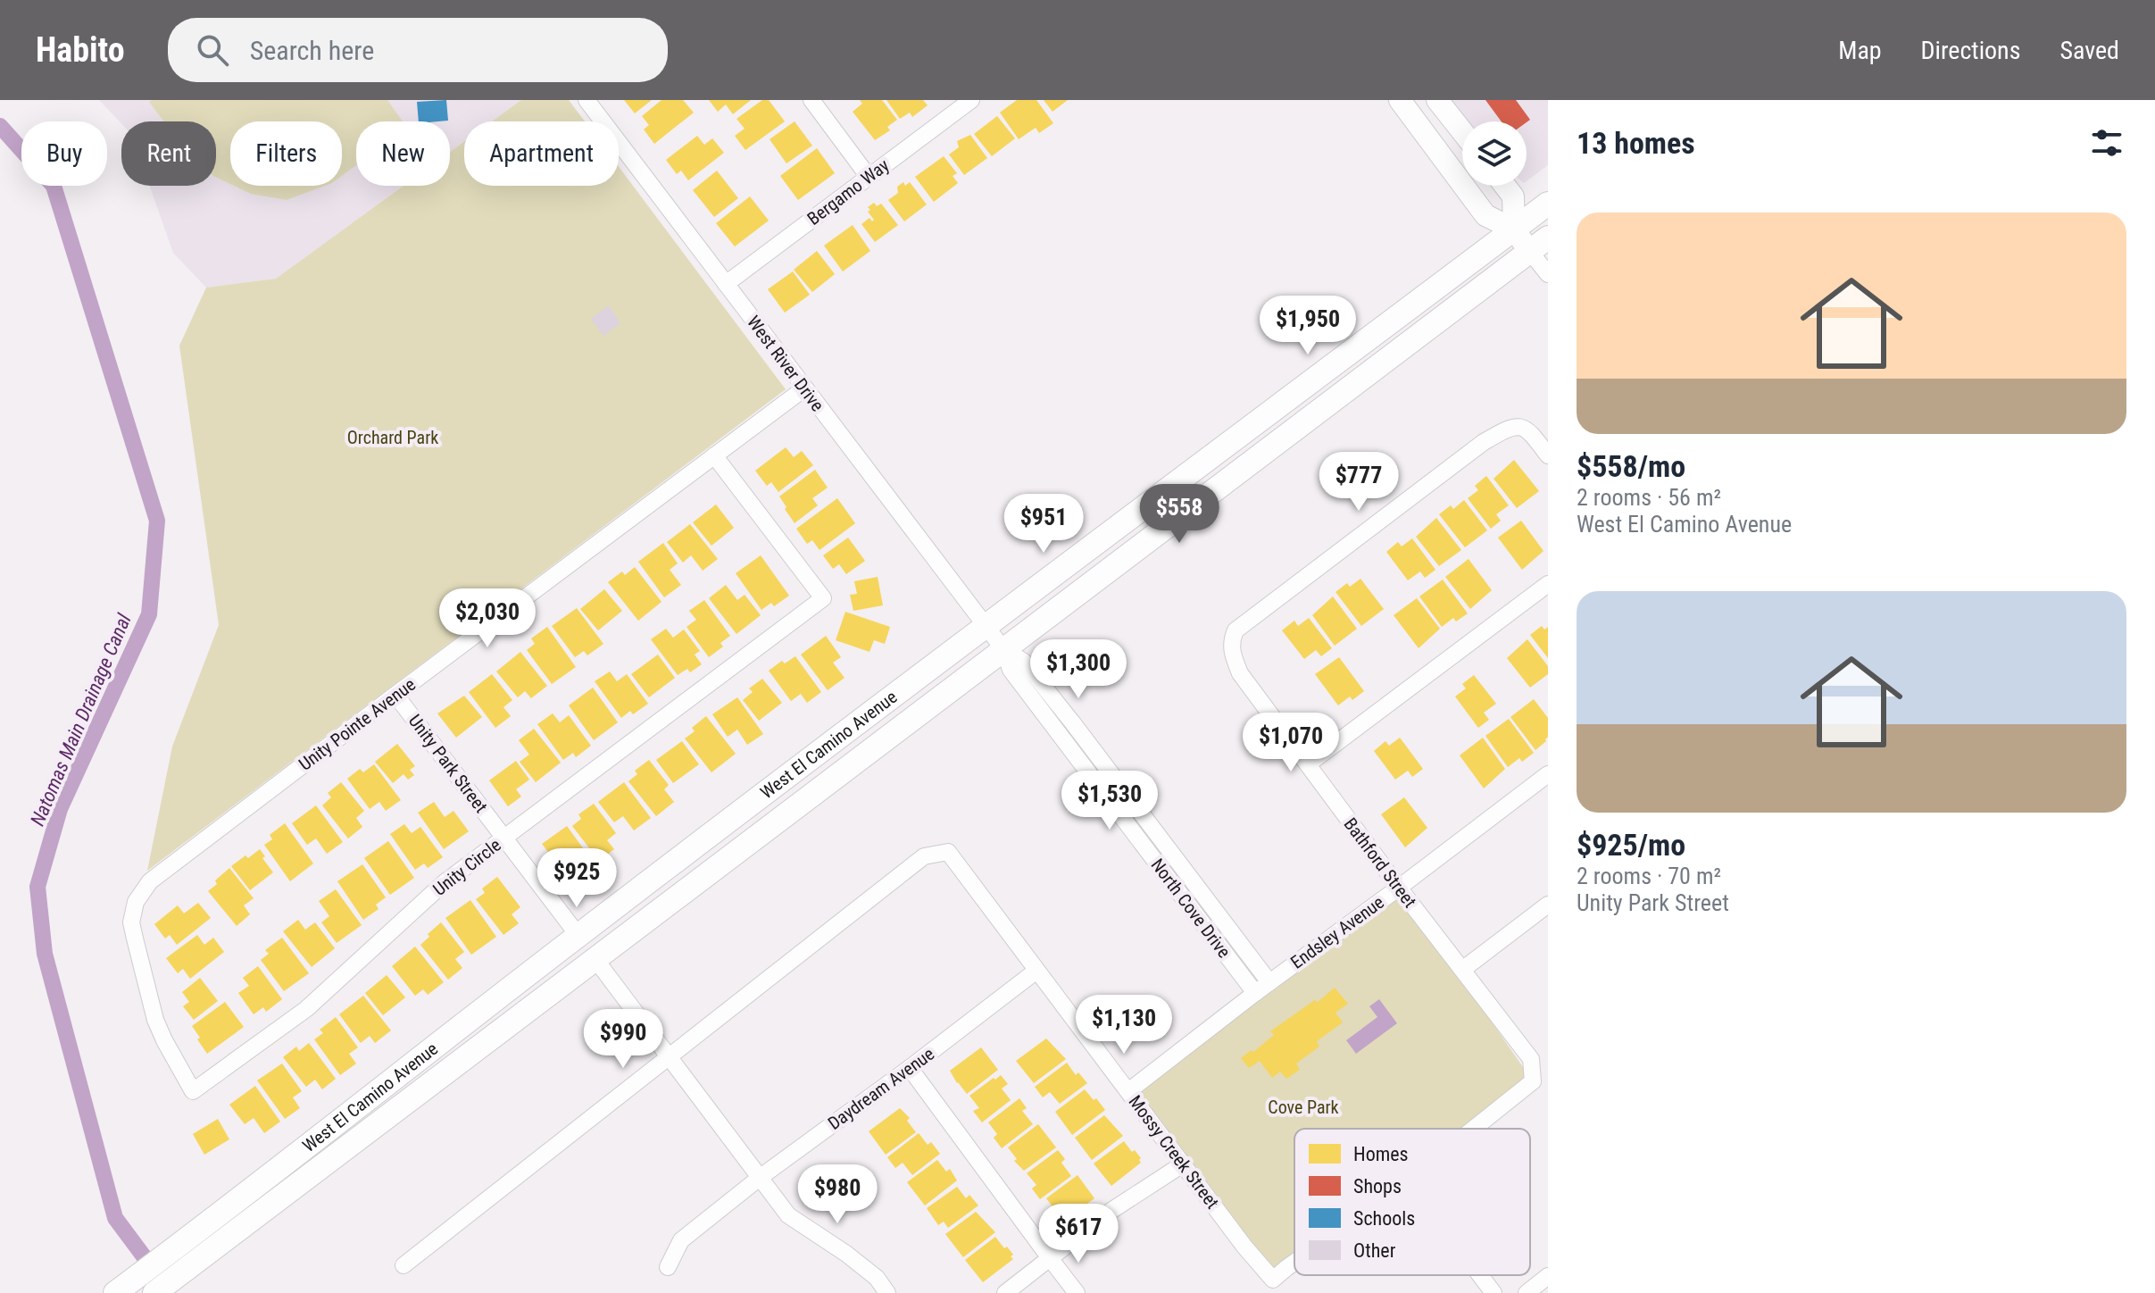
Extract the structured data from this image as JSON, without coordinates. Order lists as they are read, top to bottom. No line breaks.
{"streets":{"main road":["West El Camino Avenue"],"street":["Bergamo Way","West River Drive","Unity Pointe Avenue","Unity Park Street","Bathford Street","Unity Circle","North Cove Drive","Endsley Avenue","Daydream Avenue","Mossy Creek Street"]},"crossings":[["Bergamo Way","West River Drive"],["West River Drive","Unity Pointe Avenue"],["West River Drive","West El Camino Avenue"],["West River Drive","North Cove Drive"],["Unity Pointe Avenue","Unity Park Street"],["Unity Pointe Avenue","Unity Circle"],["West El Camino Avenue","Unity Park Street"],["West El Camino Avenue","North Cove Drive"],["Unity Park Street","Unity Circle"],["Bathford Street","Endsley Avenue"],["North Cove Drive","Endsley Avenue"],["Endsley Avenue","Mossy Creek Street"],["Daydream Avenue","Mossy Creek Street"]],"water":["Natomas Main Drainage Canal"],"parks":["Orchard Park","Cove Park"],"legend":["Homes","Shops","Schools","Other"],"page":{"header":"Habito","search":"Search here","nav":["Map","Directions","Saved"],"heading":"13 homes","chip":["Buy","Rent","Filters","New","Apartment"],"list":[{"name":"$558/mo","note":"2 rooms · 56 m² · West El Camino Avenue"},{"name":"$925/mo","note":"2 rooms · 70 m² · Unity Park Street"}],"price":["$1,950","$777","$558","$951","$2,030","$1,300","$1,070","$1,530","$925","$1,130","$990","$980","$617"]}}
